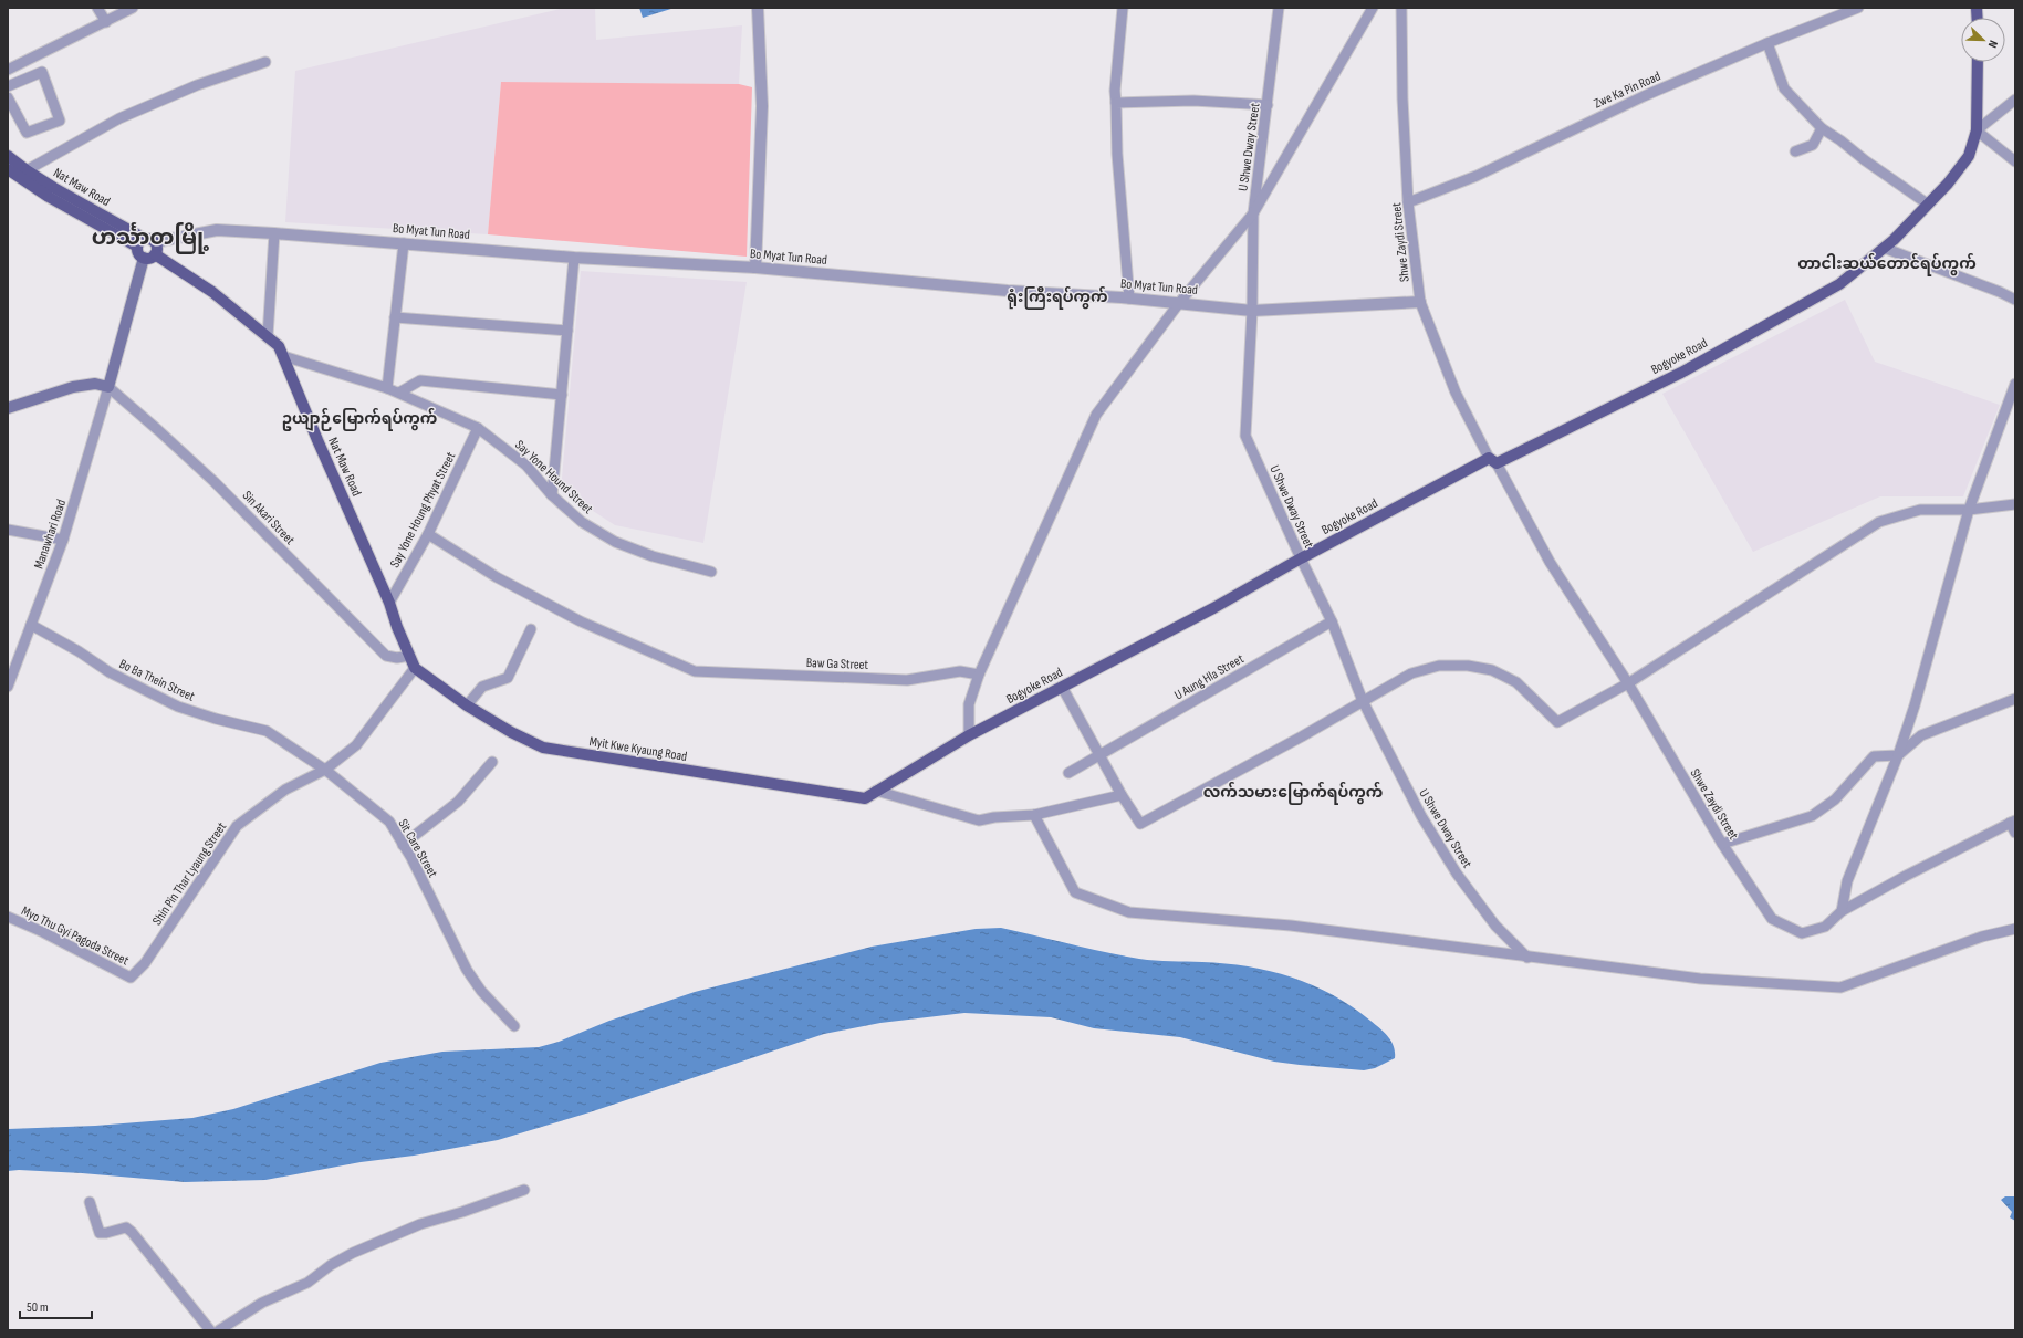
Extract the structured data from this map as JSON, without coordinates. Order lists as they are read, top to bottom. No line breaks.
{"streets":{"main road":["Nat Maw Road","Bogyoke Road","Myit Kwe Kyaung Road"],"street":["Zwe Ka Pin Road","U Shwe Dway Street","Bo Myat Tun Road","Shwe Zaydi Street","Say Yone Hound Street","Say Yone Houng Phyat Street","Sin Akari Street","Manawhari Road","Baw Ga Street","U Aung Hla Street","Bo Ba Thein Street","Sit Care Street","Shin Pin Thar Lyaung Street","Myo Thu Gyi Pagoda Street"]},"crossings":[["Zwe Ka Pin Road","Shwe Zaydi Street"],["U Shwe Dway Street","Bo Myat Tun Road"],["U Shwe Dway Street","Bogyoke Road"],["U Shwe Dway Street","U Aung Hla Street"],["Nat Maw Road","Bo Myat Tun Road"],["Nat Maw Road","Say Yone Hound Street"],["Nat Maw Road","Say Yone Houng Phyat Street"],["Nat Maw Road","Sin Akari Street"],["Nat Maw Road","Myit Kwe Kyaung Road"],["Bo Myat Tun Road","Shwe Zaydi Street"],["Shwe Zaydi Street","Bogyoke Road"],["Bogyoke Road","Myit Kwe Kyaung Road"],["Say Yone Hound Street","Say Yone Houng Phyat Street"],["Say Yone Houng Phyat Street","Baw Ga Street"],["Sin Akari Street","Manawhari Road"],["Manawhari Road","Bo Ba Thein Street"],["Bo Ba Thein Street","Sit Care Street"],["Bo Ba Thein Street","Shin Pin Thar Lyaung Street"],["Sit Care Street","Shin Pin Thar Lyaung Street"],["Shin Pin Thar Lyaung Street","Myo Thu Gyi Pagoda Street"]],"districts":["ဟင်္သာတမြို့","တာငါးဆယ်တောင်ရပ်ကွက်","ရုံးကြီးရပ်ကွက်","ဥယျာဉ်မြောက်ရပ်ကွက်","လက်သမားမြောက်ရပ်ကွက်"],"scale_bar":"50 m","north":"bottom right"}
